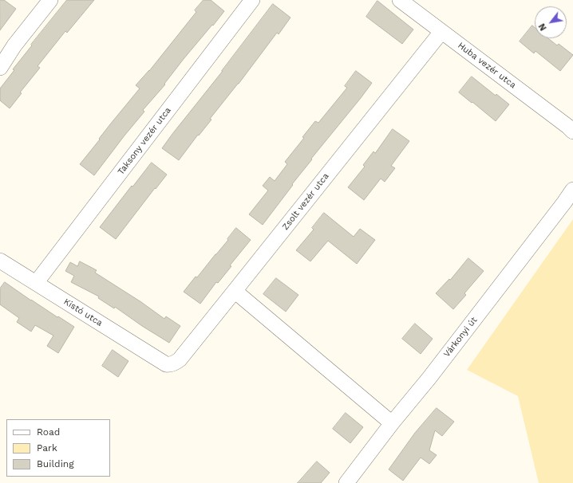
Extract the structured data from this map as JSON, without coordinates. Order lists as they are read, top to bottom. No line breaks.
{"streets":{"street":["Huba vezér utca","Taksony vezér utca","Zsolt vezér utca","Kistó utca","Várkonyi út"]},"crossings":[["Huba vezér utca","Zsolt vezér utca"],["Taksony vezér utca","Kistó utca"],["Zsolt vezér utca","Kistó utca"]],"legend":["Road","Park","Building"],"north":"bottom left"}
